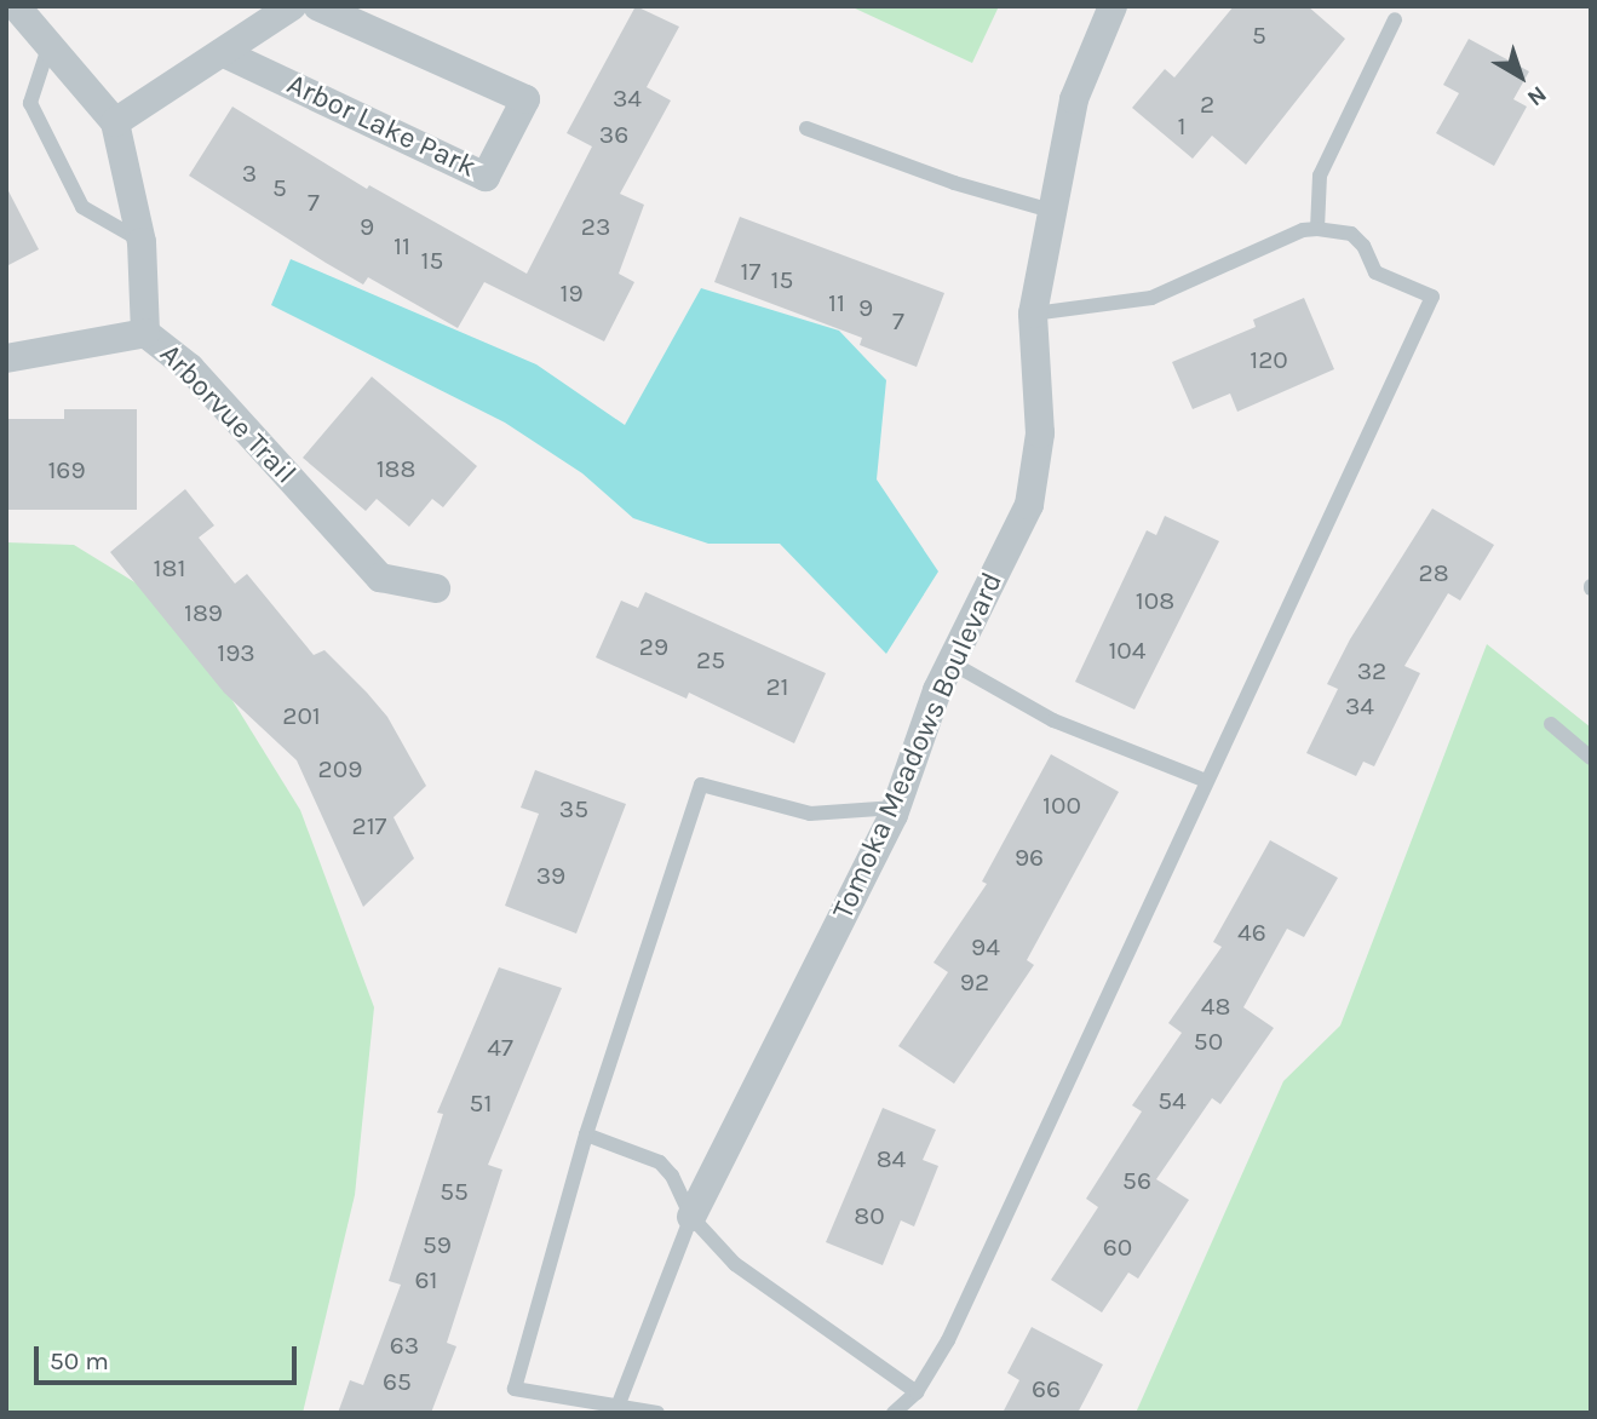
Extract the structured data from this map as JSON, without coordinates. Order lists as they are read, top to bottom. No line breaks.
{"streets":{"street":["Arbor Lake Park","Arborvue Trail","Tomoka Meadows Boulevard"]},"house_numbers":["5","34","2","1","36","3","5","7","9","23","11","15","17","15","19","11","9","7","120","188","169","181","28","108","189","29","104","193","25","32","21","34","201","209","100","35","217","96","39","46","94","92","48","50","47","54","51","84","56","55","80","59","60","61","63","65","66"],"scale_bar":"50 m","north":"bottom right"}
